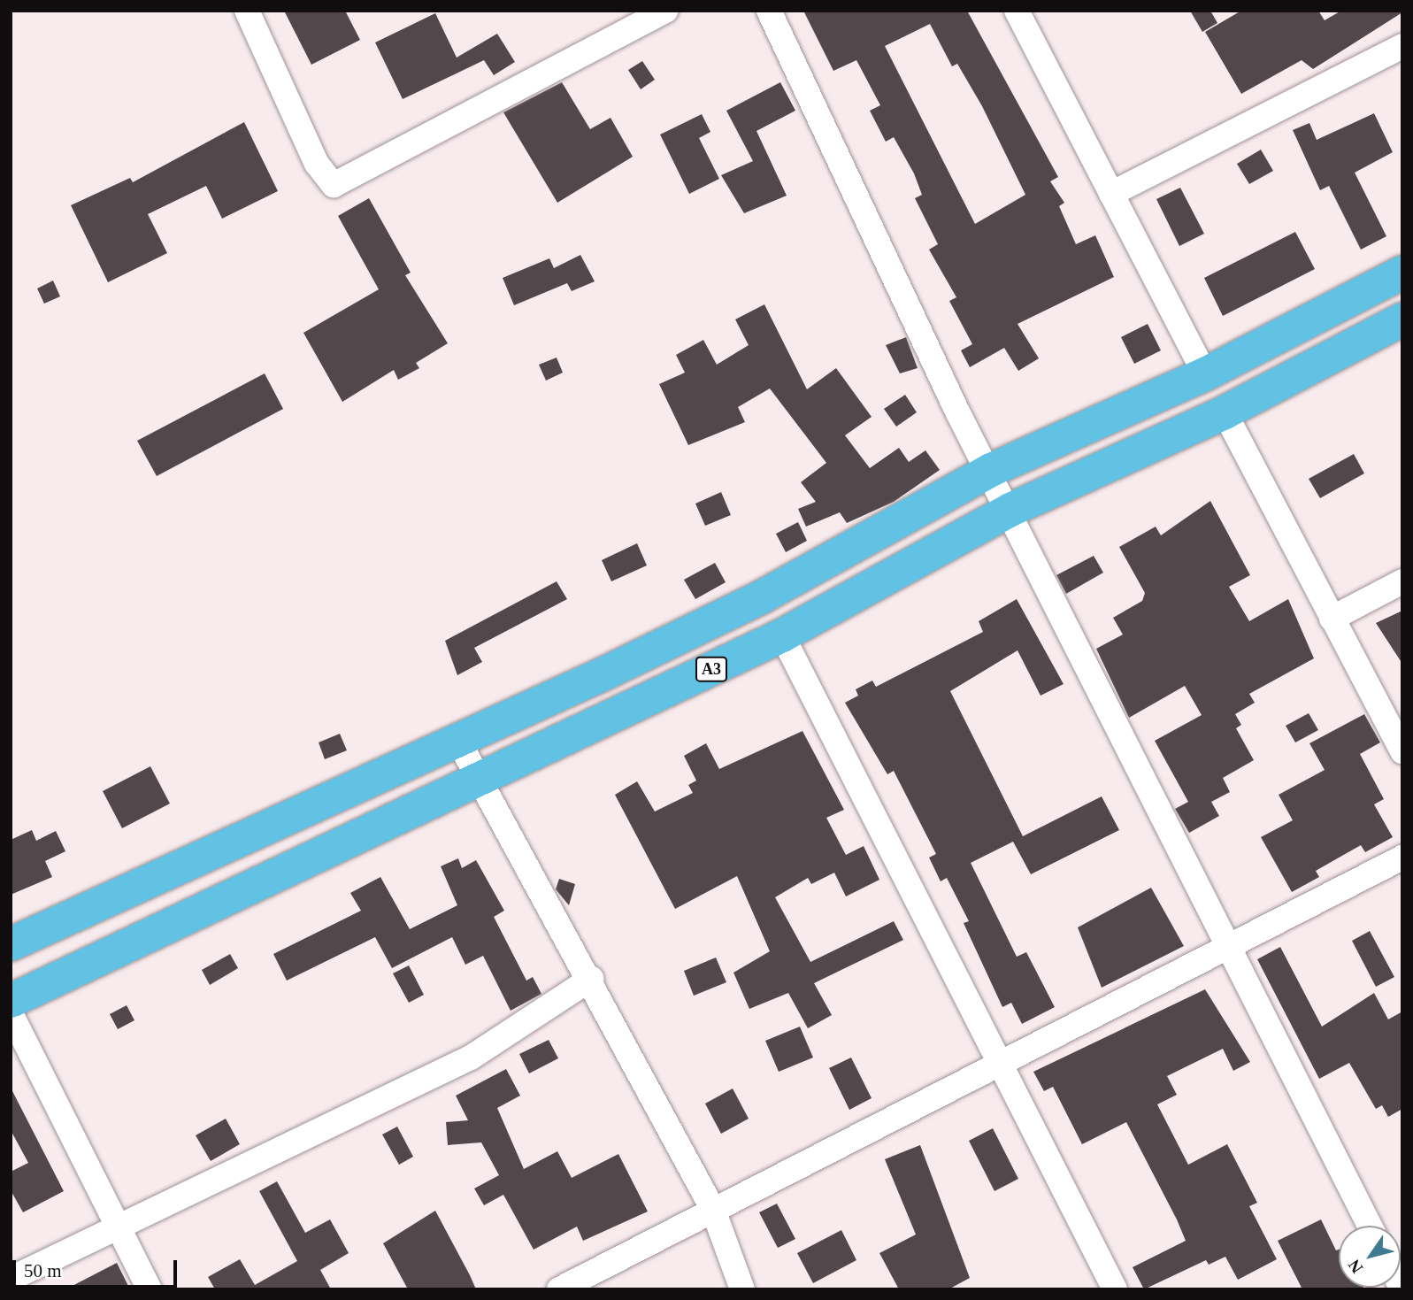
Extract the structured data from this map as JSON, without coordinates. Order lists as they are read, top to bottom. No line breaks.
{"streets":{"highway":["A3"]},"scale_bar":"50 m","north":"bottom left"}
